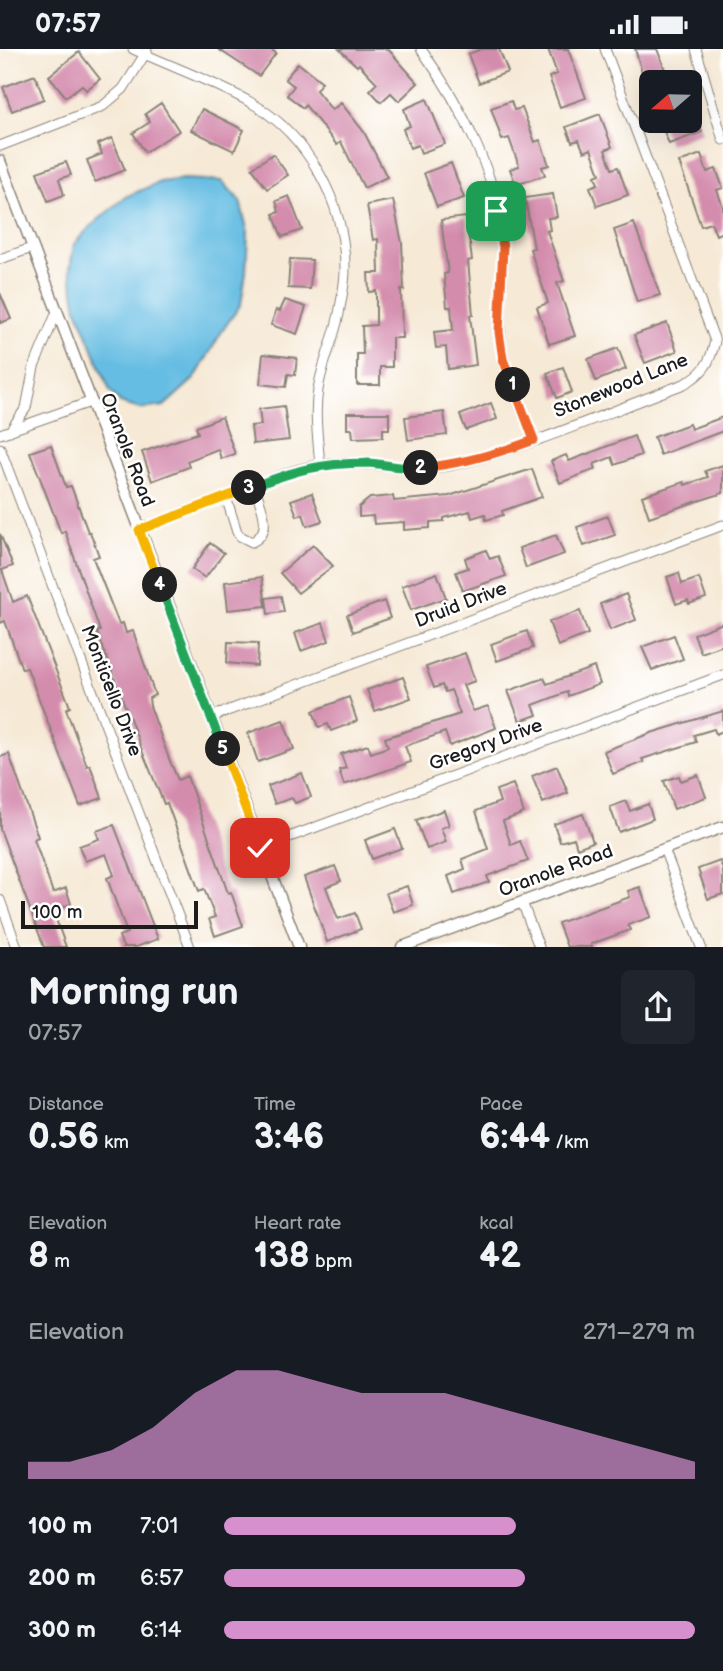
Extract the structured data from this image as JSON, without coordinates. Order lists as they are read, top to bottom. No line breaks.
{"streets":{"street":["Stonewood Lane","Oranole Road","Druid Drive","Monticello Drive","Gregory Drive"]},"crossings":[["Stonewood Lane","Oranole Road"],["Oranole Road","Druid Drive"],["Oranole Road","Gregory Drive"]],"scale_bar":"100 m","north":"left","page":{"status":"07:57","pins":["1","2","3","4","5"],"scale":"100 m","heading":["Morning run","07:57"],"stats":[["Distance","0.56 km"],["Time","3:46"],["Pace","6:44 /km"],["Elevation","8 m"],["Heart rate","138 bpm"],["kcal","42"]],"chart":["Elevation","271–279 m"],"list":[{"name":"100 m","note":"7:01"},{"name":"200 m","note":"6:57"},{"name":"300 m","note":"6:14"}]}}
